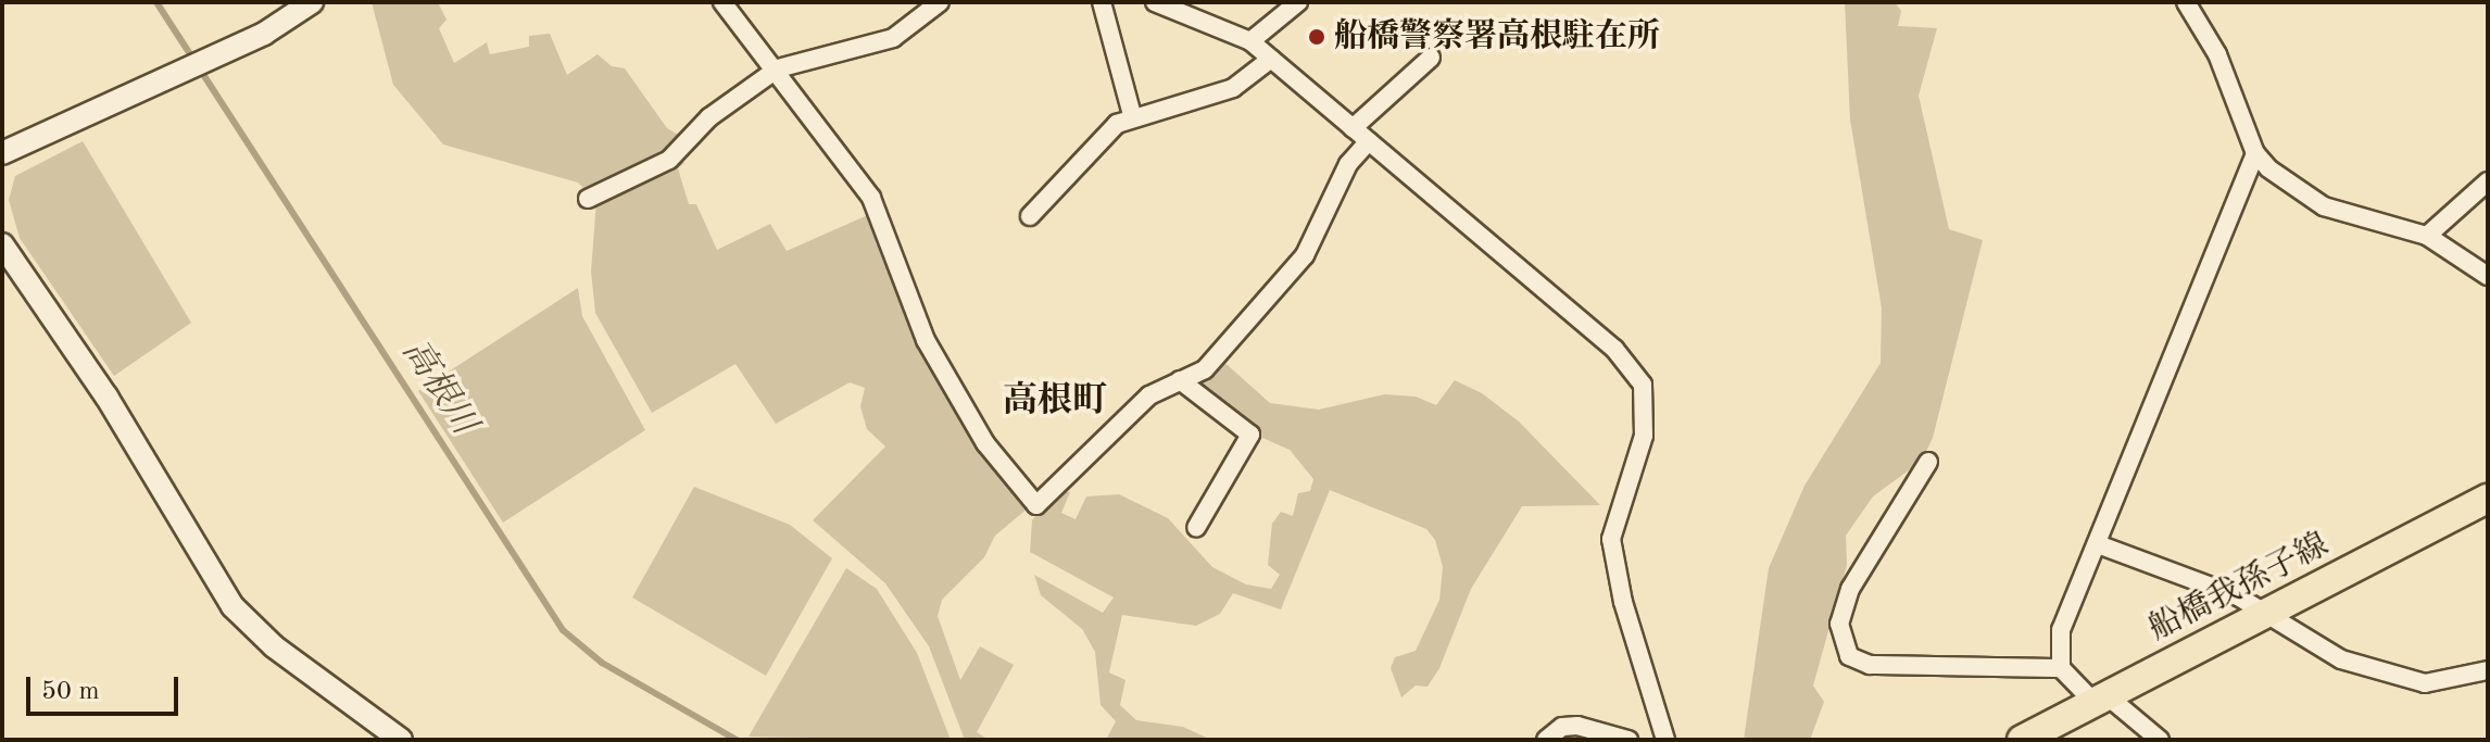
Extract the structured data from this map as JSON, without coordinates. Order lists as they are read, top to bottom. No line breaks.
{"streets":{"main road":["船橋我孫子線"]},"districts":["高根町"],"water":["高根川"],"places":["船橋警察署高根駐在所"],"scale_bar":"50 m"}
